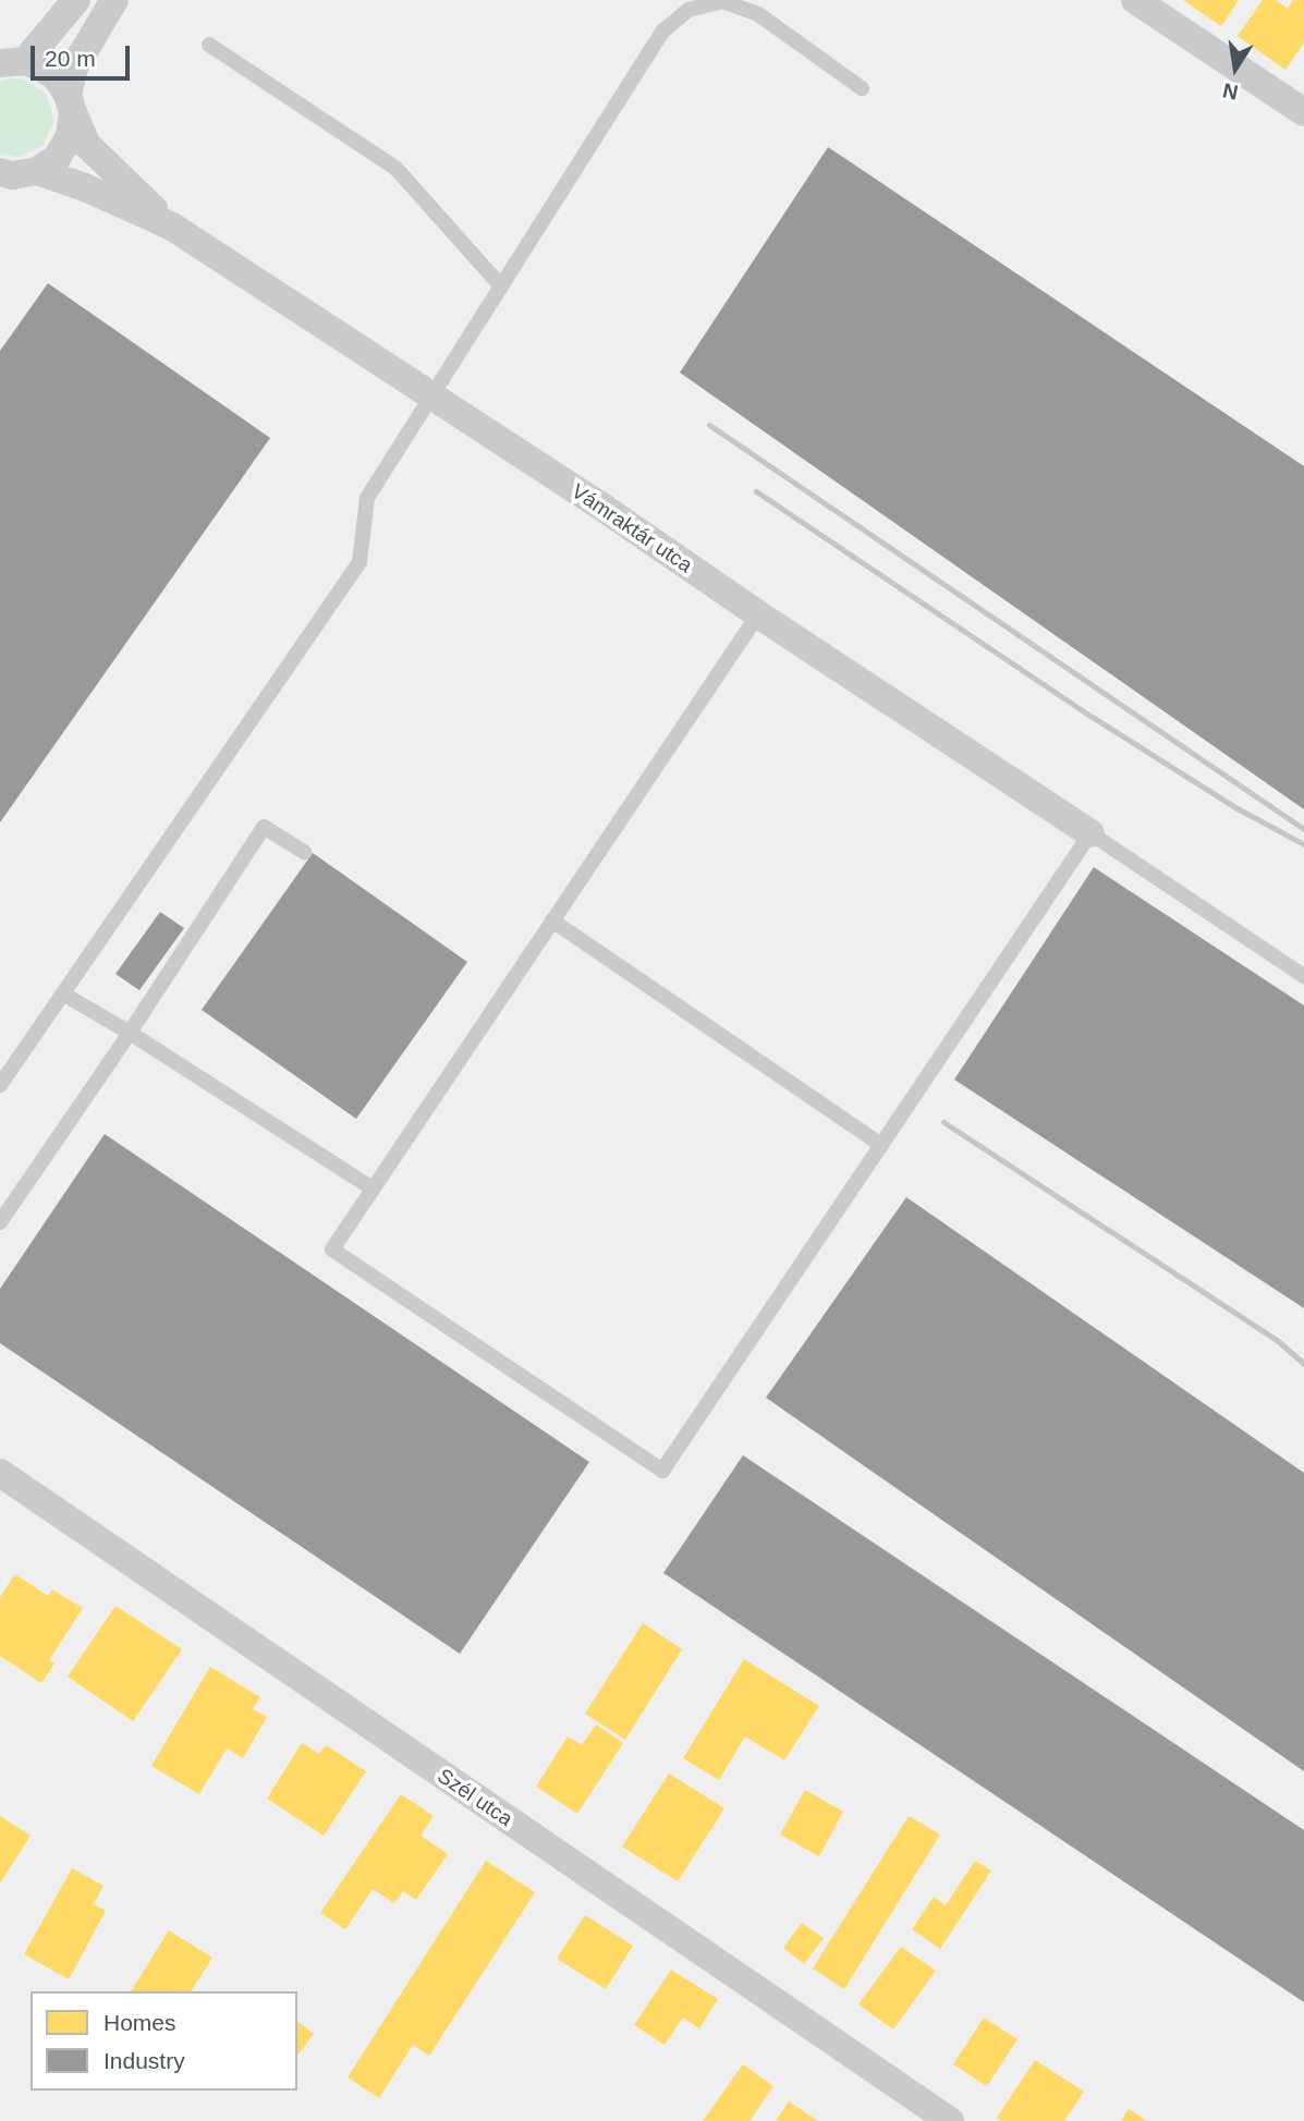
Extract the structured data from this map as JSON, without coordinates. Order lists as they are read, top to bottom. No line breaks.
{"streets":{"street":["Vámraktár utca","Szél utca"]},"legend":["Homes","Industry"],"scale_bar":"20 m","north":"bottom"}
